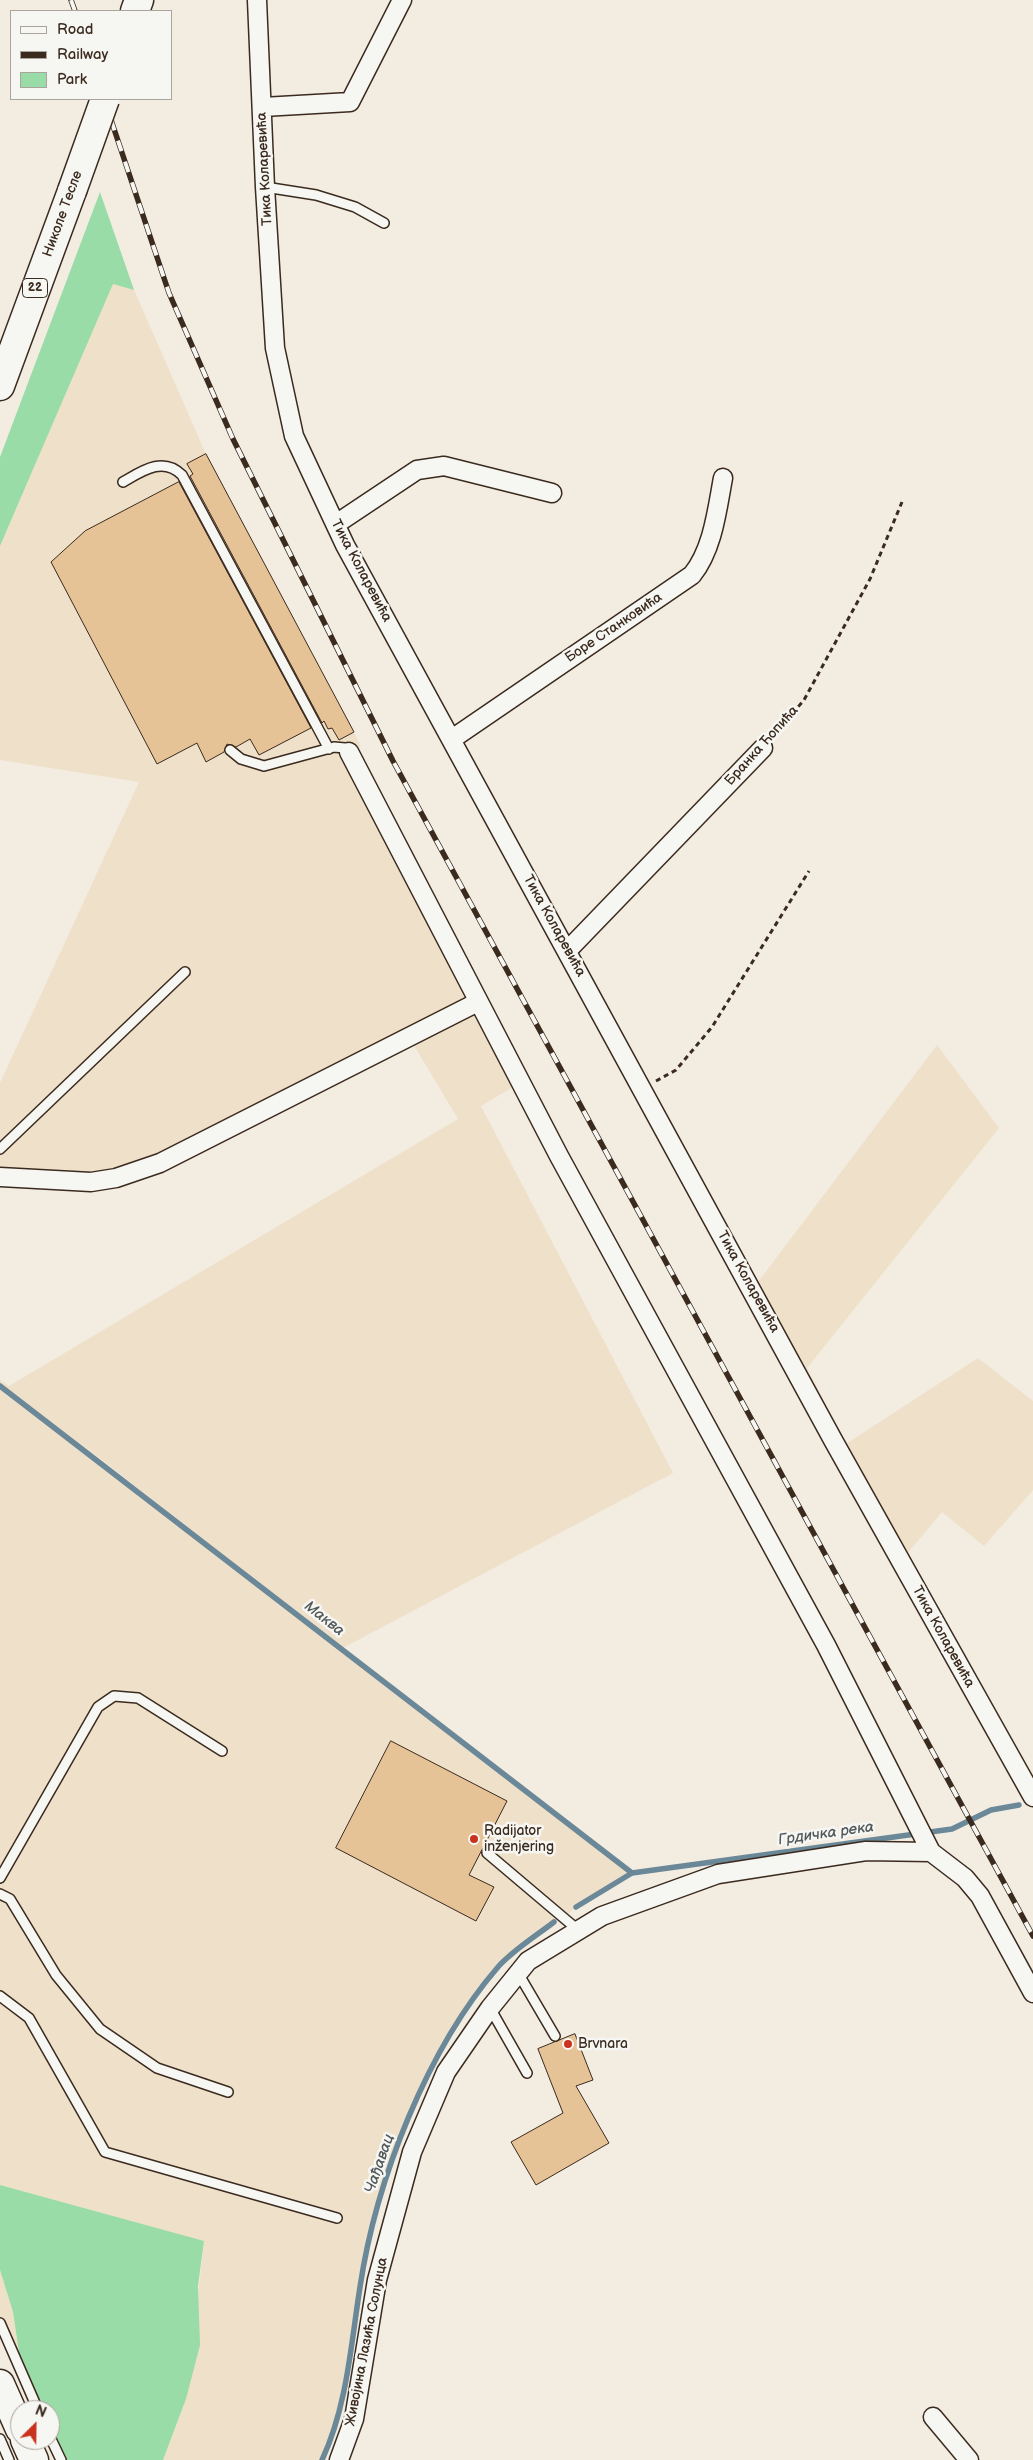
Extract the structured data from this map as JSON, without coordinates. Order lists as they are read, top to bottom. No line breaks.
{"streets":{"main road":["Николе Тесле","22"],"street":["Тика Коларевића","Боре Станковића","Бранка Ћопића","Живојина Лазића Солунца"]},"crossings":[["Тика Коларевића","Боре Станковића"],["Тика Коларевића","Бранка Ћопића"]],"water":["Маква","Грдичка река","Чађавац"],"places":["Radijator inženjering","Brvnara"],"legend":["Road","Railway","Park"],"north":"top right"}
